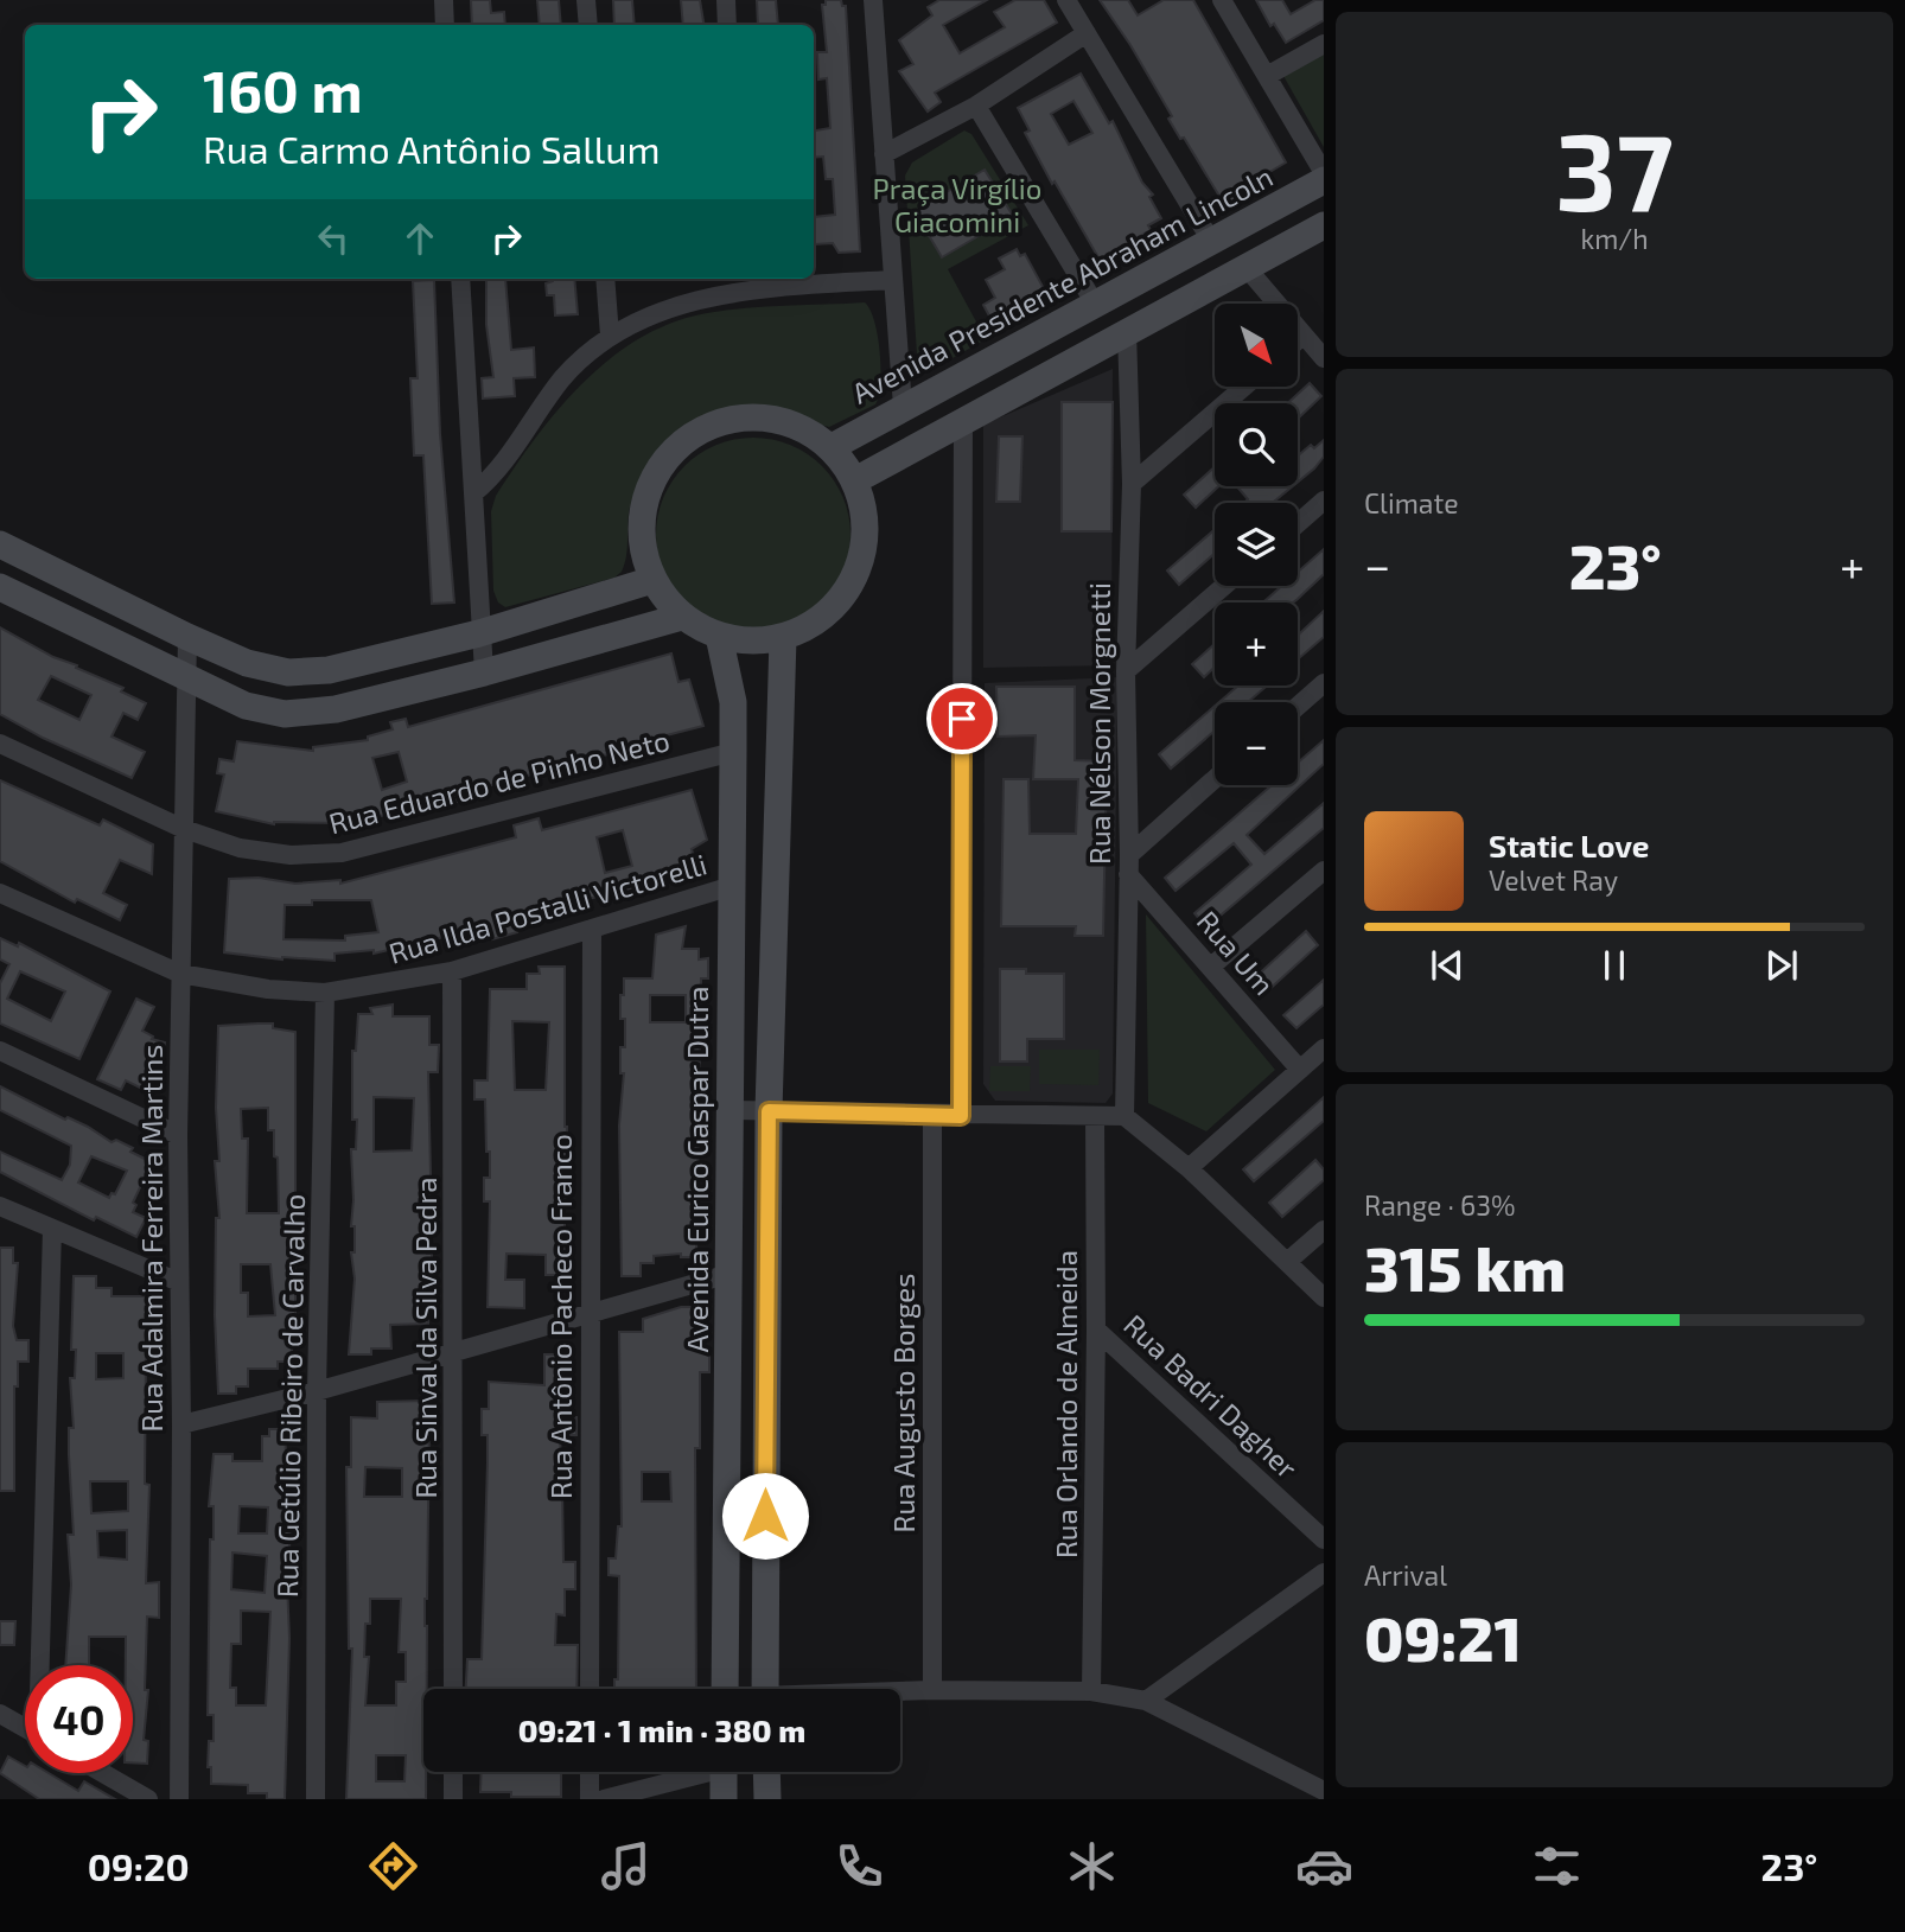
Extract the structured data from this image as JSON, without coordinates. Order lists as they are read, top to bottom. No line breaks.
{"streets":{"street":["Avenida Presidente Abraham Lincoln","Rua Nélson Morgnetti","Rua Eduardo de Pinho Neto","Rua Ilda Postalli Victorelli","Rua Um","Avenida Eurico Gaspar Dutra","Rua Adalmira Ferreira Martins","Rua Antônio Pacheco Franco","Rua Sinval da Silva Pedra","Rua Getúlio Ribeiro de Carvalho","Rua Badri Dagher","Rua Augusto Borges","Rua Orlando de Almeida"]},"crossings":[["Avenida Presidente Abraham Lincoln","Avenida Eurico Gaspar Dutra"],["Rua Nélson Morgnetti","Rua Um"],["Rua Eduardo de Pinho Neto","Avenida Eurico Gaspar Dutra"],["Rua Eduardo de Pinho Neto","Rua Adalmira Ferreira Martins"],["Rua Ilda Postalli Victorelli","Avenida Eurico Gaspar Dutra"],["Rua Ilda Postalli Victorelli","Rua Adalmira Ferreira Martins"],["Rua Ilda Postalli Victorelli","Rua Antônio Pacheco Franco"],["Rua Ilda Postalli Victorelli","Rua Sinval da Silva Pedra"],["Rua Ilda Postalli Victorelli","Rua Getúlio Ribeiro de Carvalho"],["Rua Badri Dagher","Rua Orlando de Almeida"]],"parks":["Praça Virgílio Giacomini"],"north":"bottom right","page":{"tile":[["37","km/h"],"Climate",["Range · 63%","315 km"],["Arrival","09:21"]],"turn":["160 m","Rua Carmo Antônio Sallum"],"map_buttons":["+","−"],"heat":["−","23°","+"],"song":["Static Love","Velvet Ray"],"limit":"40","trip":"09:21 · 1 min · 380 m","tabs":["09:20","23°"]}}
